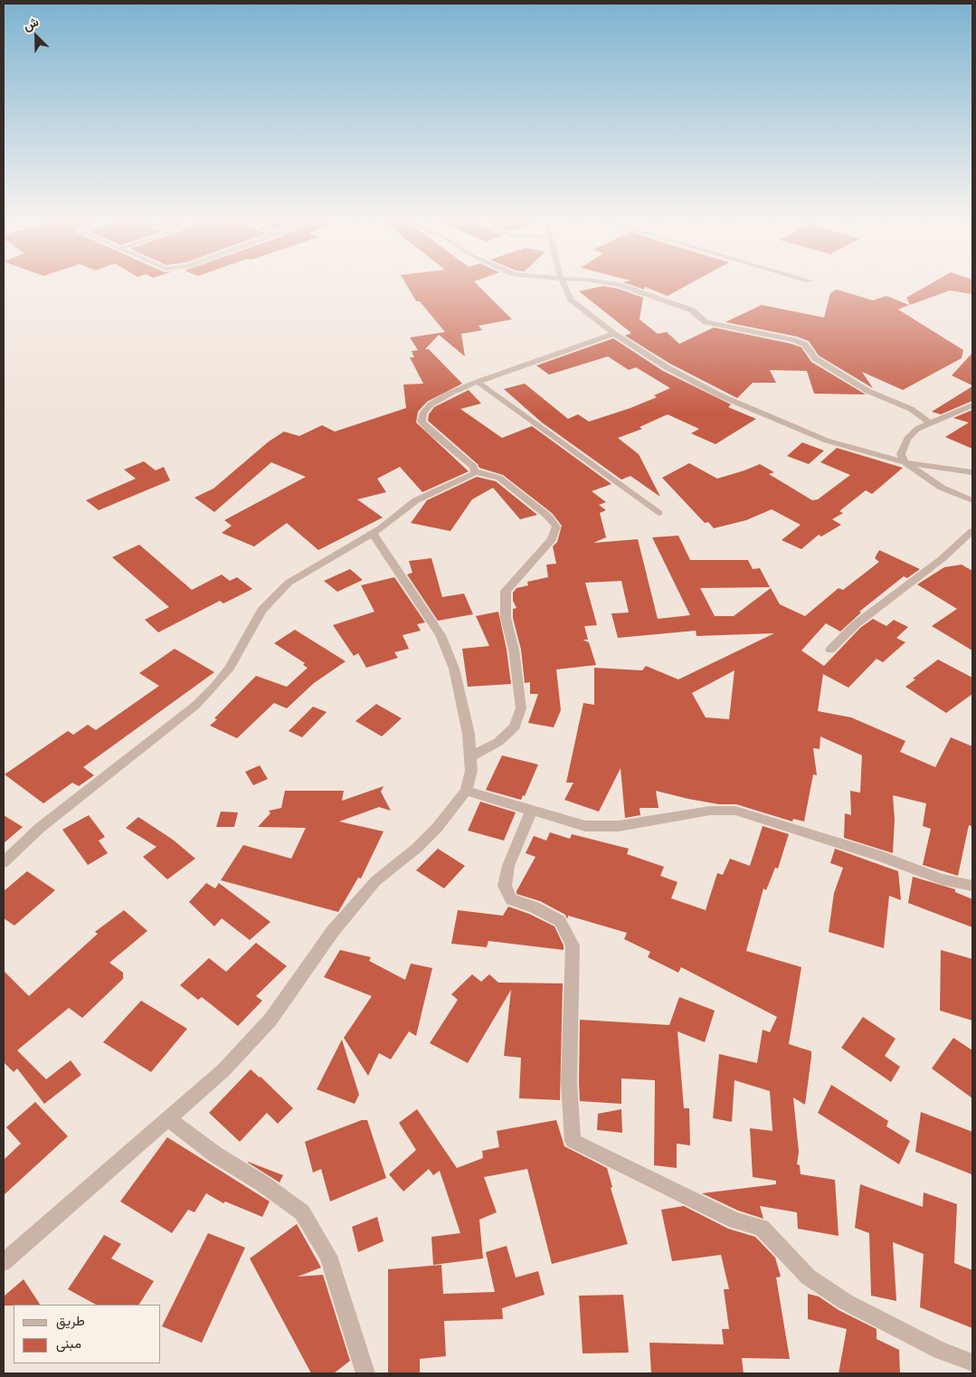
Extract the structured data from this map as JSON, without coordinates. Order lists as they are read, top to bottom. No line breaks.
{"legend":["طريق","مبنى"],"north":"top left"}
